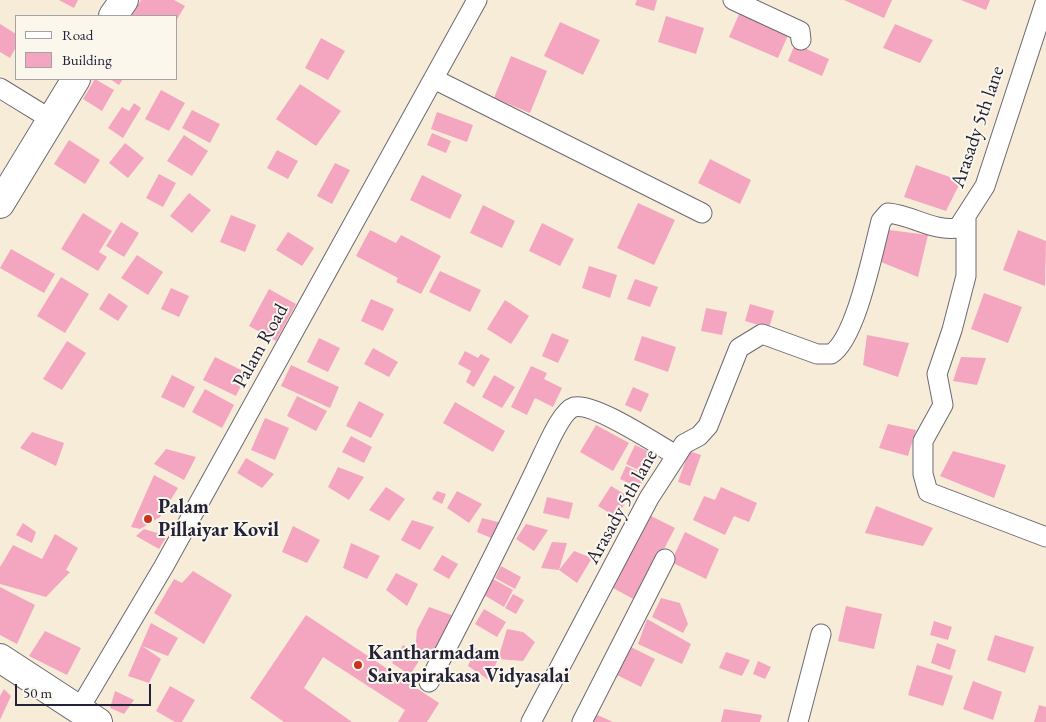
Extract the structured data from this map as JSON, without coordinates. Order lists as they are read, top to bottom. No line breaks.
{"streets":{"street":["Arasady 5th lane","Palam Road"]},"places":["Palam Pillaiyar Kovil","Kantharmadam Saivapirakasa Vidyasalai"],"legend":["Road","Building"],"scale_bar":"50 m"}
